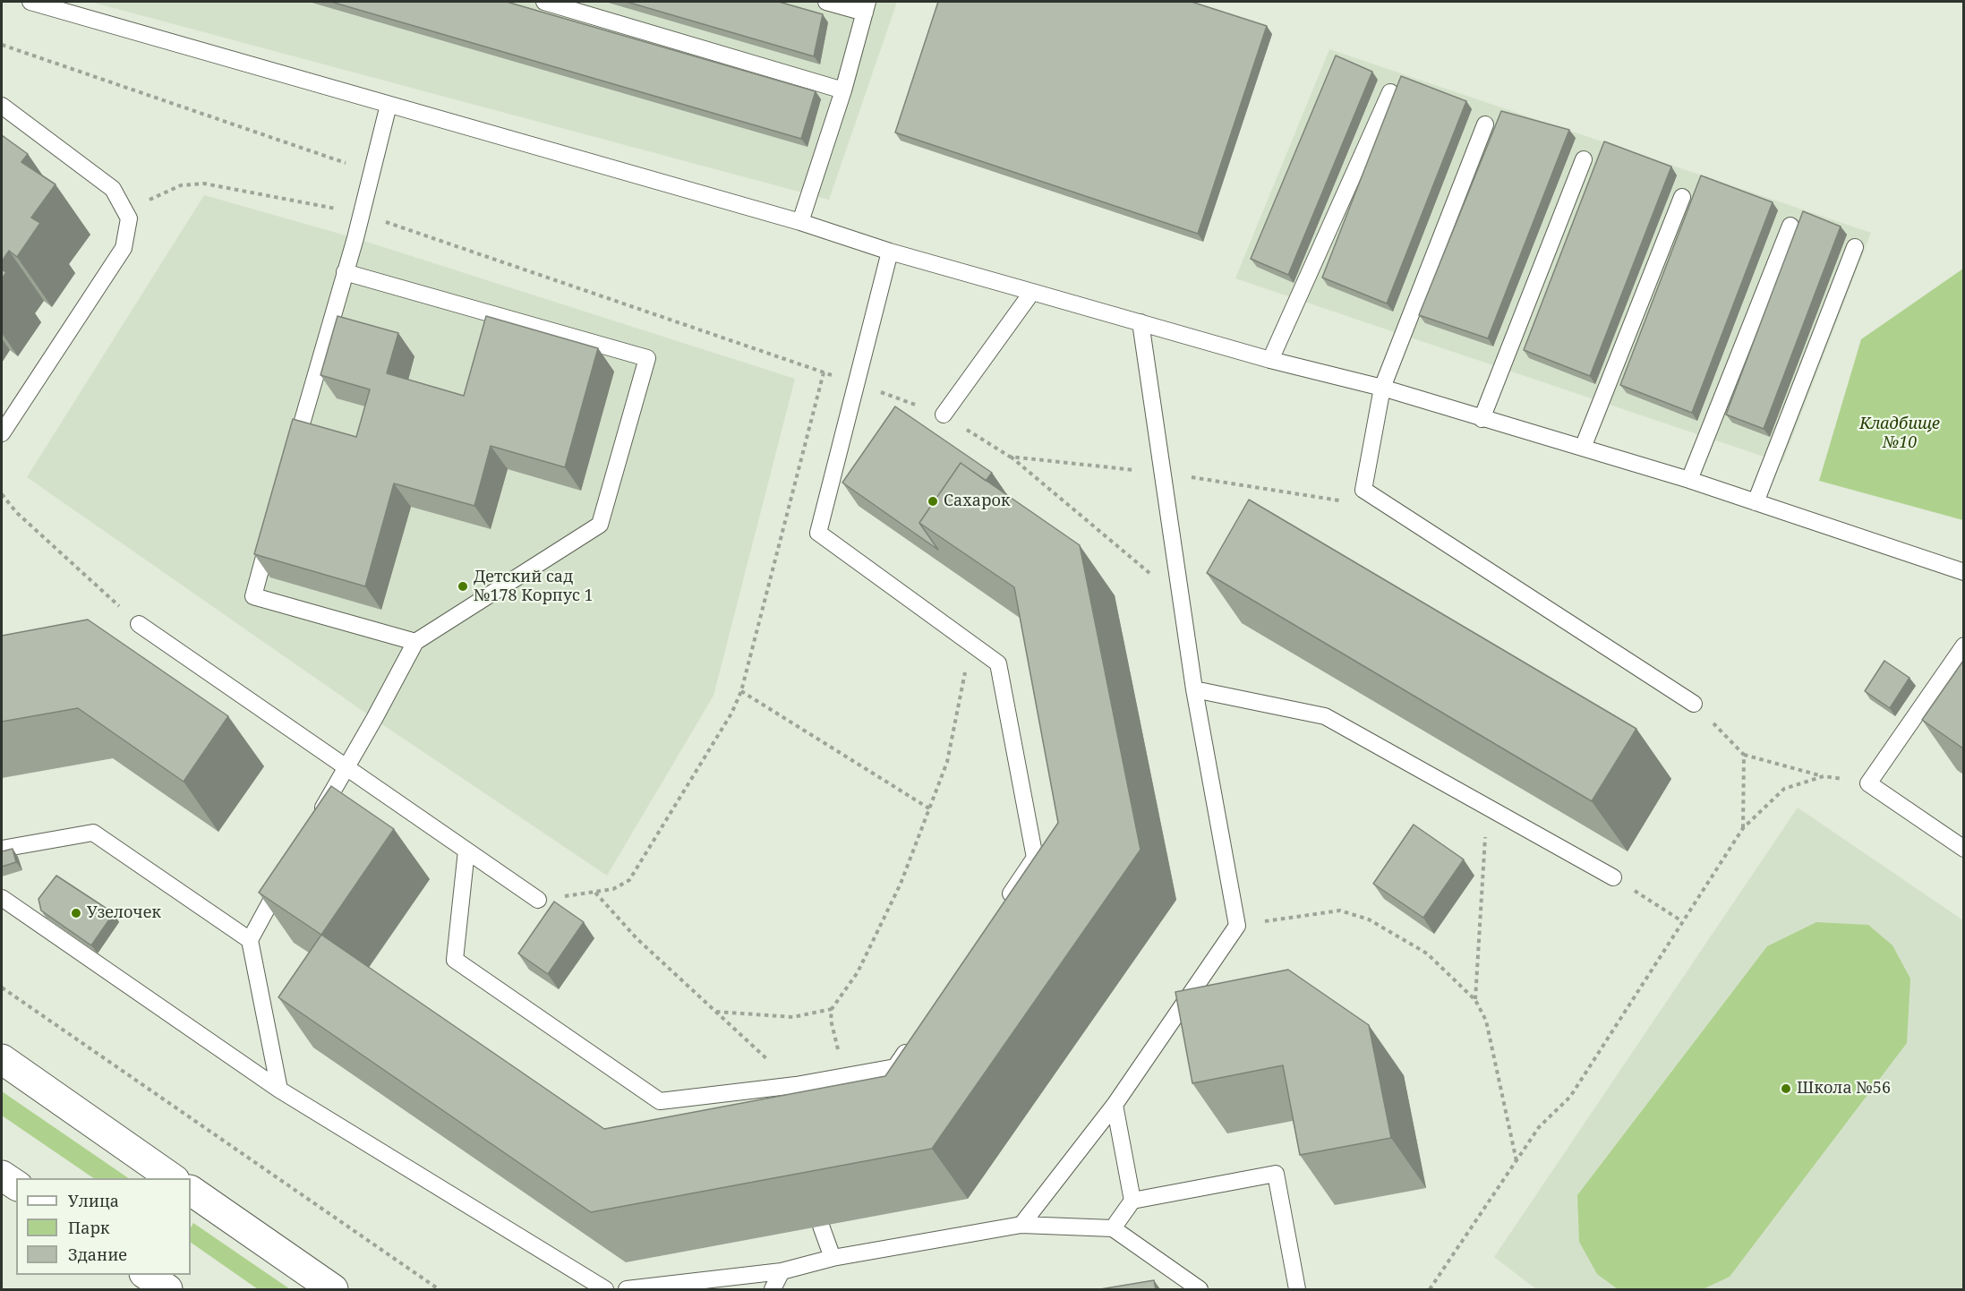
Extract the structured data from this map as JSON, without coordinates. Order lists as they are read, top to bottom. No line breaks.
{"parks":["Кладбище №10"],"places":["Сахарок","Детский сад №178 Корпус 1","Узелочек","Школа №56"],"legend":["Улица","Парк","Здание"]}
